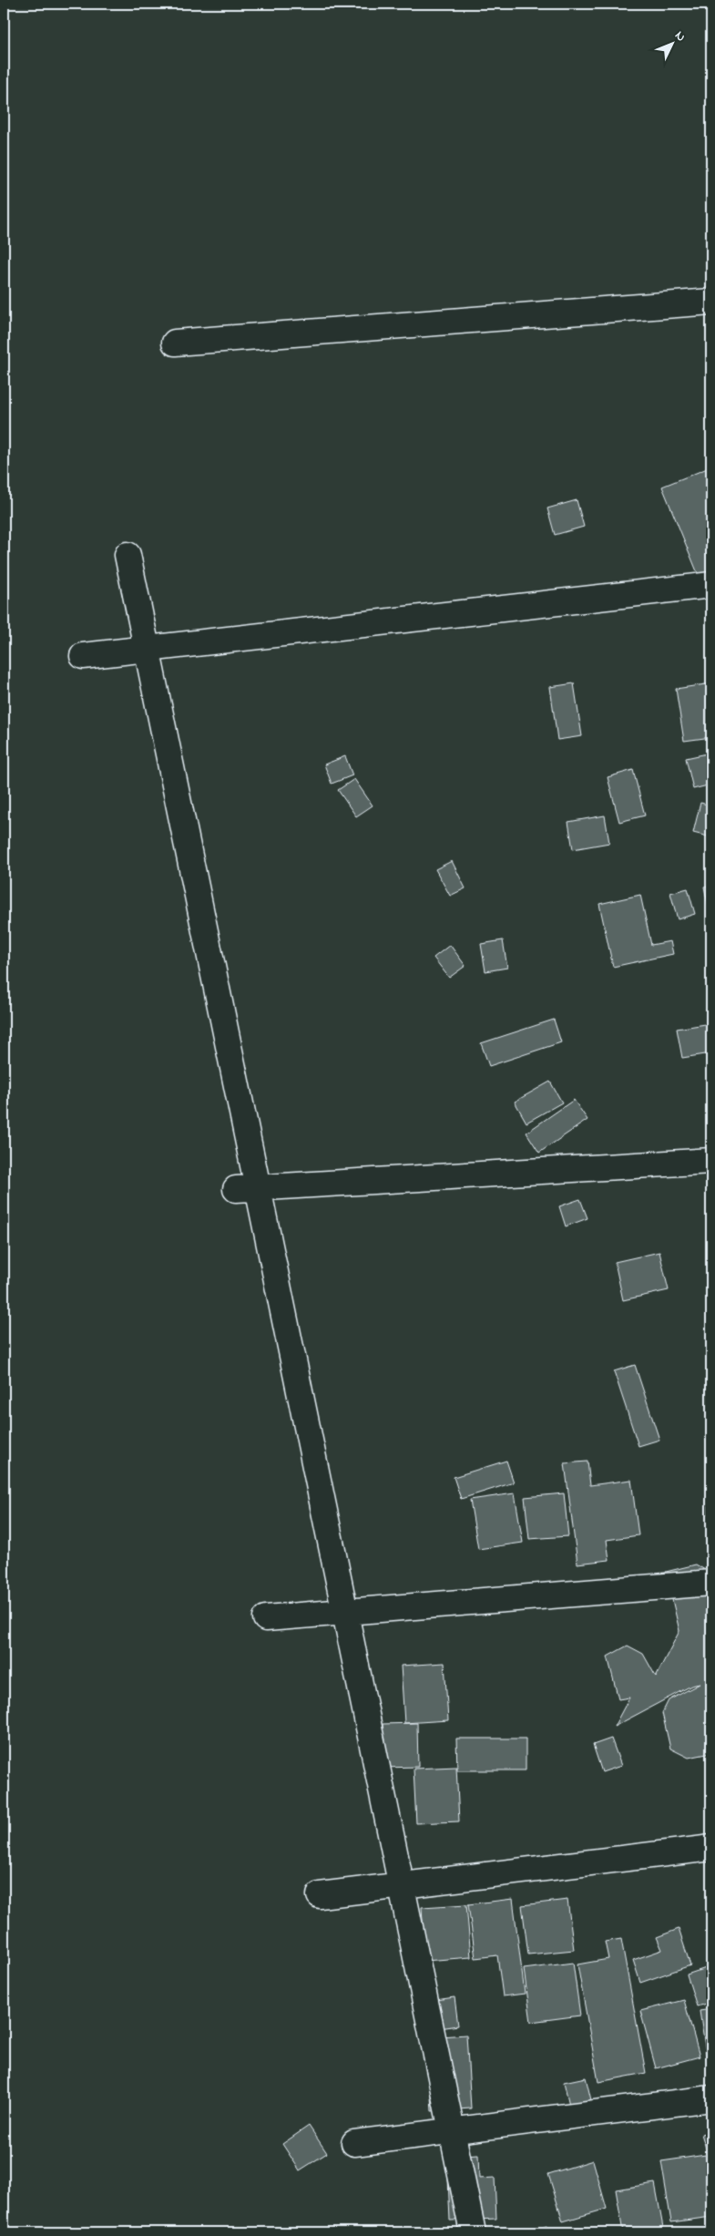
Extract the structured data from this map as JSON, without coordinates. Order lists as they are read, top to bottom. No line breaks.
{"north":"top right"}
